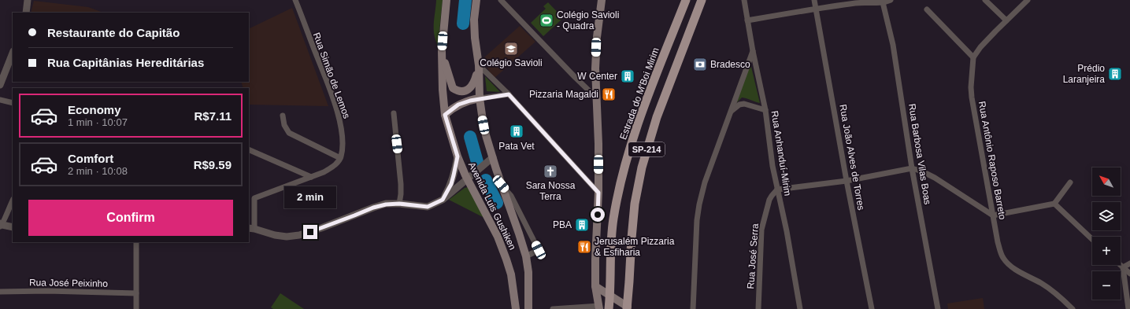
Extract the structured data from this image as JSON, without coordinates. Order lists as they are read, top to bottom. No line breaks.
{"streets":{"main road":["Estrada do M'Boi Mirim","SP-214","Avenida Luis Gushiken"],"street":["Rua Simão de Lemos","Rua Anhanduí-Mirim","Rua Barbosa Vilas Boas","Rua João Alves de Torres","Rua Antônio Raposo Barreto","Rua José Serra","Rua José Peixinho"]},"crossings":[["Rua Anhanduí-Mirim","Rua José Serra"]],"places":{"sports":["Colégio Savioli - Quadra"],"school or university":["Colégio Savioli"],"bank":["Bradesco"],"building":["Prédio Laranjeira","W Center","Pata Vet","PBA"],"restaurant":["Pizzaria Magaldi","Jerusalém Pizzaria & Esfiharia"],"church":["Sara Nossa Terra"]},"north":"top left","page":{"banner":["Restaurante do Capitão","Rua Capitânias Hereditárias"],"list":[{"name":"Economy","note":"1 min · 10:07","value":"R$7.11"},{"name":"Comfort","note":"2 min · 10:08","value":"R$9.59"}],"map_buttons":["+","−"],"bubble":"2 min","buttons":"Confirm"}}
